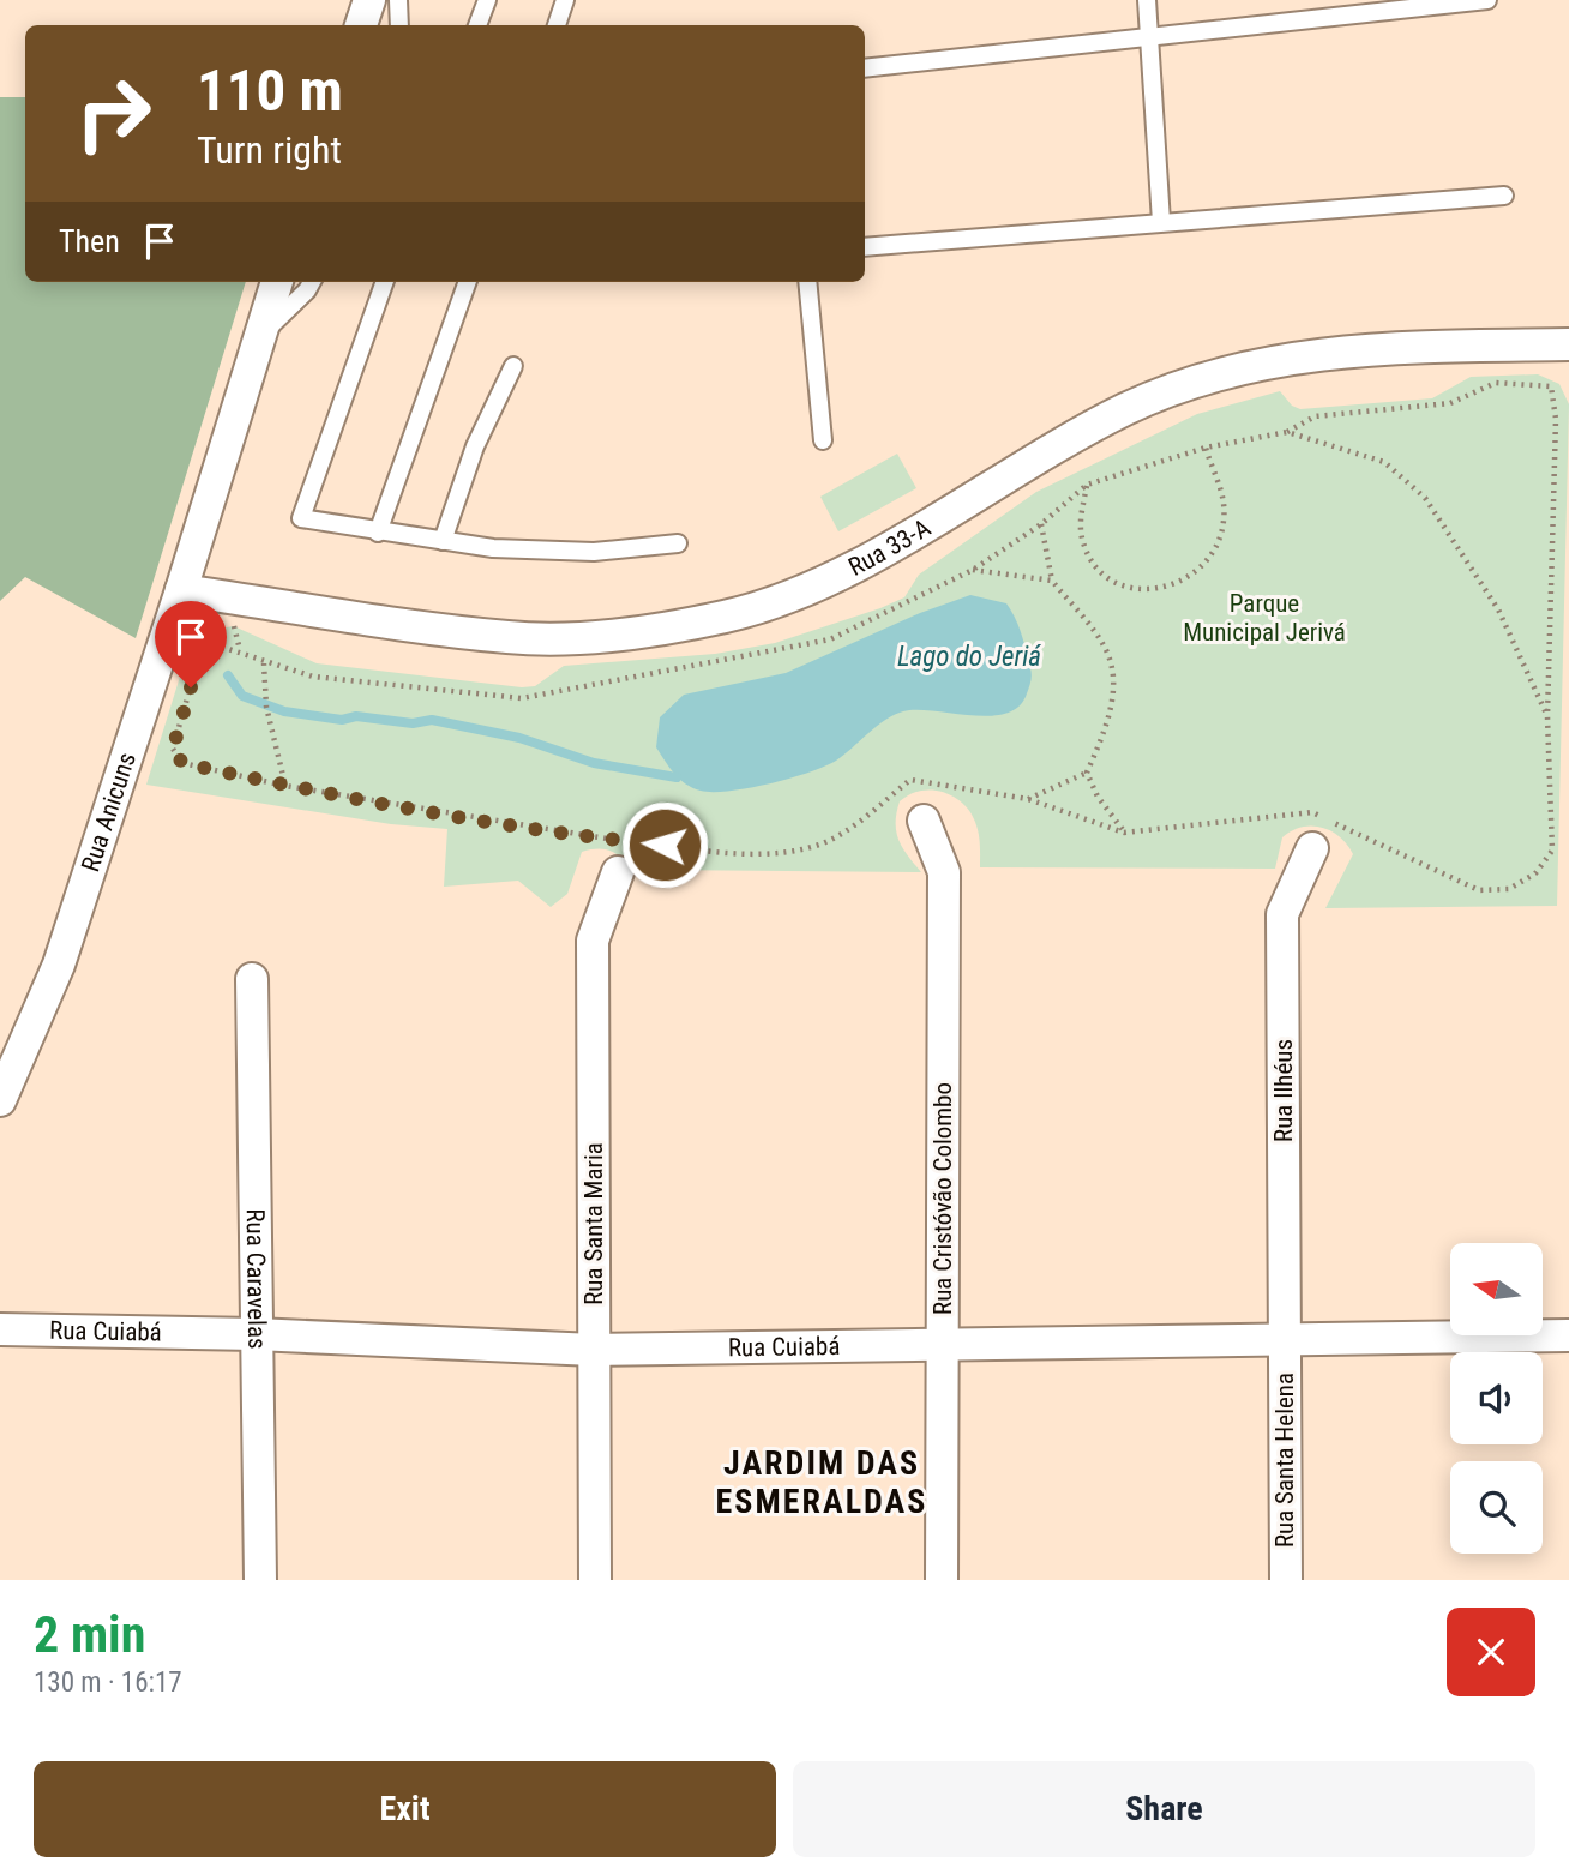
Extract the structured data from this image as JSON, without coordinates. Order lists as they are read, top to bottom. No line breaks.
{"streets":{"street":["Rua 33-A","Rua Anicuns","Rua Ilhéus","Rua Cristóvão Colombo","Rua Santa Maria","Rua Caravelas","Rua Cuiabá","Rua Santa Helena"]},"crossings":[["Rua 33-A","Rua Anicuns"],["Rua Ilhéus","Rua Cuiabá"],["Rua Ilhéus","Rua Santa Helena"],["Rua Cristóvão Colombo","Rua Cuiabá"],["Rua Santa Maria","Rua Cuiabá"],["Rua Caravelas","Rua Cuiabá"],["Rua Cuiabá","Rua Santa Helena"]],"districts":["JARDIM DAS ESMERALDAS"],"water":["Lago do Jeriá"],"parks":["Parque Municipal Jerivá"],"north":"left","page":{"turn":["110 m","Turn right"],"then":"Then","heading":["2 min","130 m · 16:17"],"buttons":["Exit","Share"]}}
